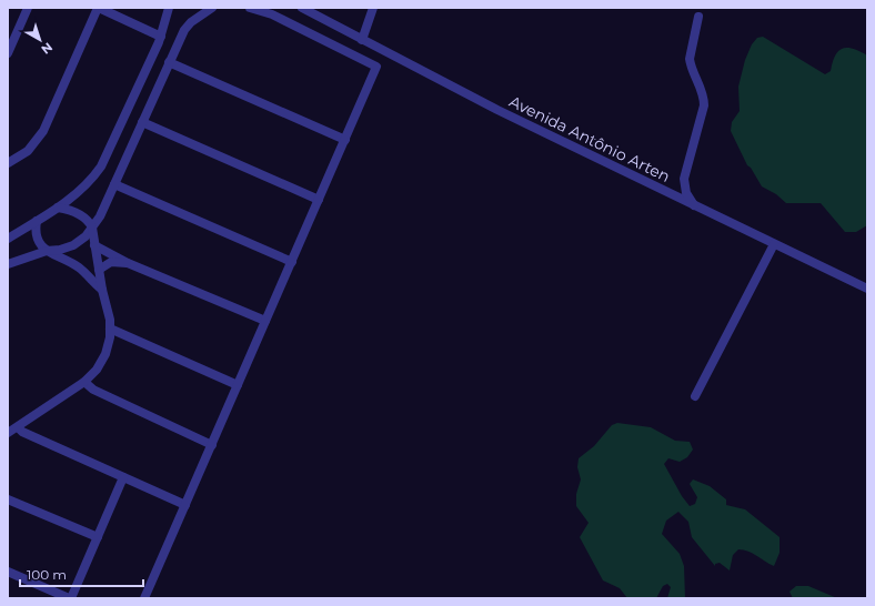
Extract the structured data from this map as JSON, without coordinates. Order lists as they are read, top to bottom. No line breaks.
{"streets":{"street":["Avenida Antônio Arten"]},"scale_bar":"100 m","north":"bottom right"}
